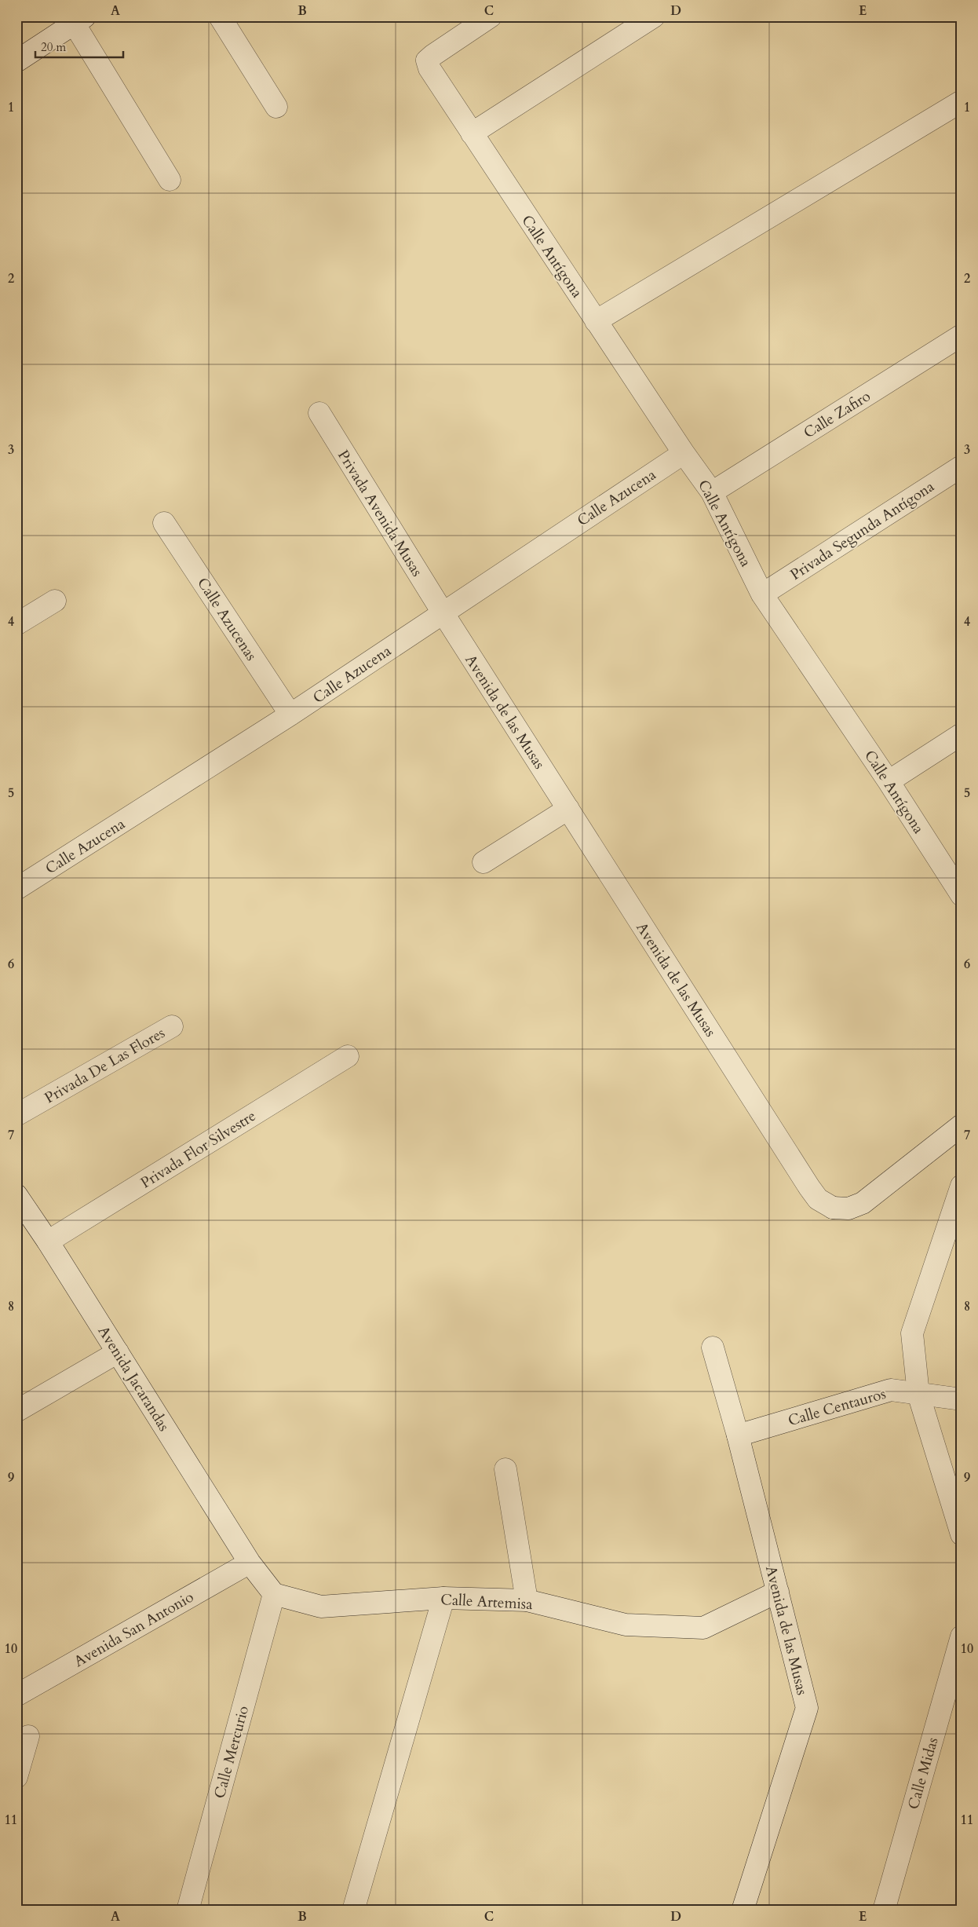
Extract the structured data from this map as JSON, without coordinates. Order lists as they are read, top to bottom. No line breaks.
{"streets":{"street":["Calle Antígona","Calle Zafiro","Calle Azucena","Privada Avenida Musas","Privada Segunda Antígona","Calle Azucenas","Avenida de las Musas","Privada De Las Flores","Privada Flor Silvestre","Avenida Jacarandas","Calle Centauros","Calle Artemisa","Avenida San Antonio","Calle Mercurio","Calle Midas"]},"crossings":[["Calle Antígona","Calle Zafiro"],["Calle Antígona","Calle Azucena"],["Calle Antígona","Privada Segunda Antígona"],["Calle Azucena","Privada Avenida Musas"],["Calle Azucena","Calle Azucenas"],["Calle Azucena","Avenida de las Musas"],["Privada Avenida Musas","Avenida de las Musas"],["Avenida de las Musas","Calle Centauros"],["Avenida de las Musas","Calle Artemisa"],["Privada Flor Silvestre","Avenida Jacarandas"],["Avenida Jacarandas","Avenida San Antonio"],["Calle Artemisa","Calle Mercurio"]],"scale_bar":"20 m","grid":{"columns":["A","B","C","D","E"],"rows":["1","2","3","4","5","6","7","8","9","10","11"]}}
